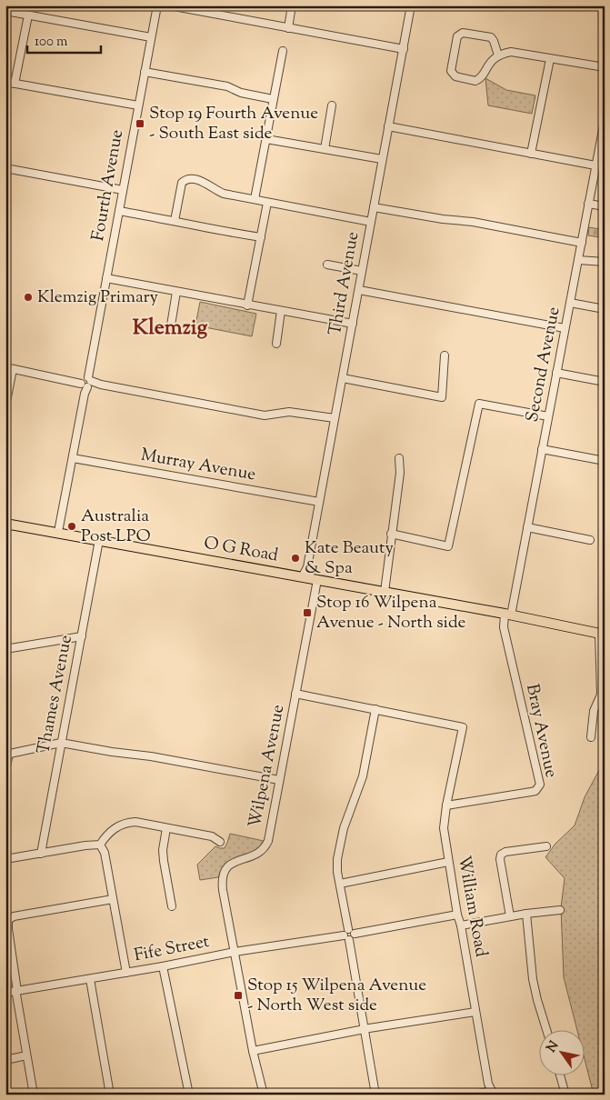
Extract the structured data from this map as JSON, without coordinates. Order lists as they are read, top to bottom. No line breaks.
{"streets":{"main road":["O G Road"],"street":["Fourth Avenue","Third Avenue","Second Avenue","Murray Avenue","Thames Avenue","Bray Avenue","Wilpena Avenue","William Road","Fife Street"]},"crossings":[["Fourth Avenue","Murray Avenue"],["Fourth Avenue","O G Road"],["Third Avenue","Murray Avenue"],["Third Avenue","O G Road"],["Third Avenue","Wilpena Avenue"],["Second Avenue","O G Road"],["Second Avenue","Bray Avenue"],["O G Road","Thames Avenue"],["O G Road","Bray Avenue"],["O G Road","Wilpena Avenue"],["Bray Avenue","William Road"],["Wilpena Avenue","Fife Street"]],"districts":["Klemzig"],"places":{"transit":["Stop 19 Fourth Avenue - South East side","Stop 16 Wilpena Avenue - North side","Stop 15 Wilpena Avenue - North West side"],"other":["Klemzig Primary","Australia Post LPO","Kate Beauty & Spa"]},"scale_bar":"100 m","north":"top left"}
